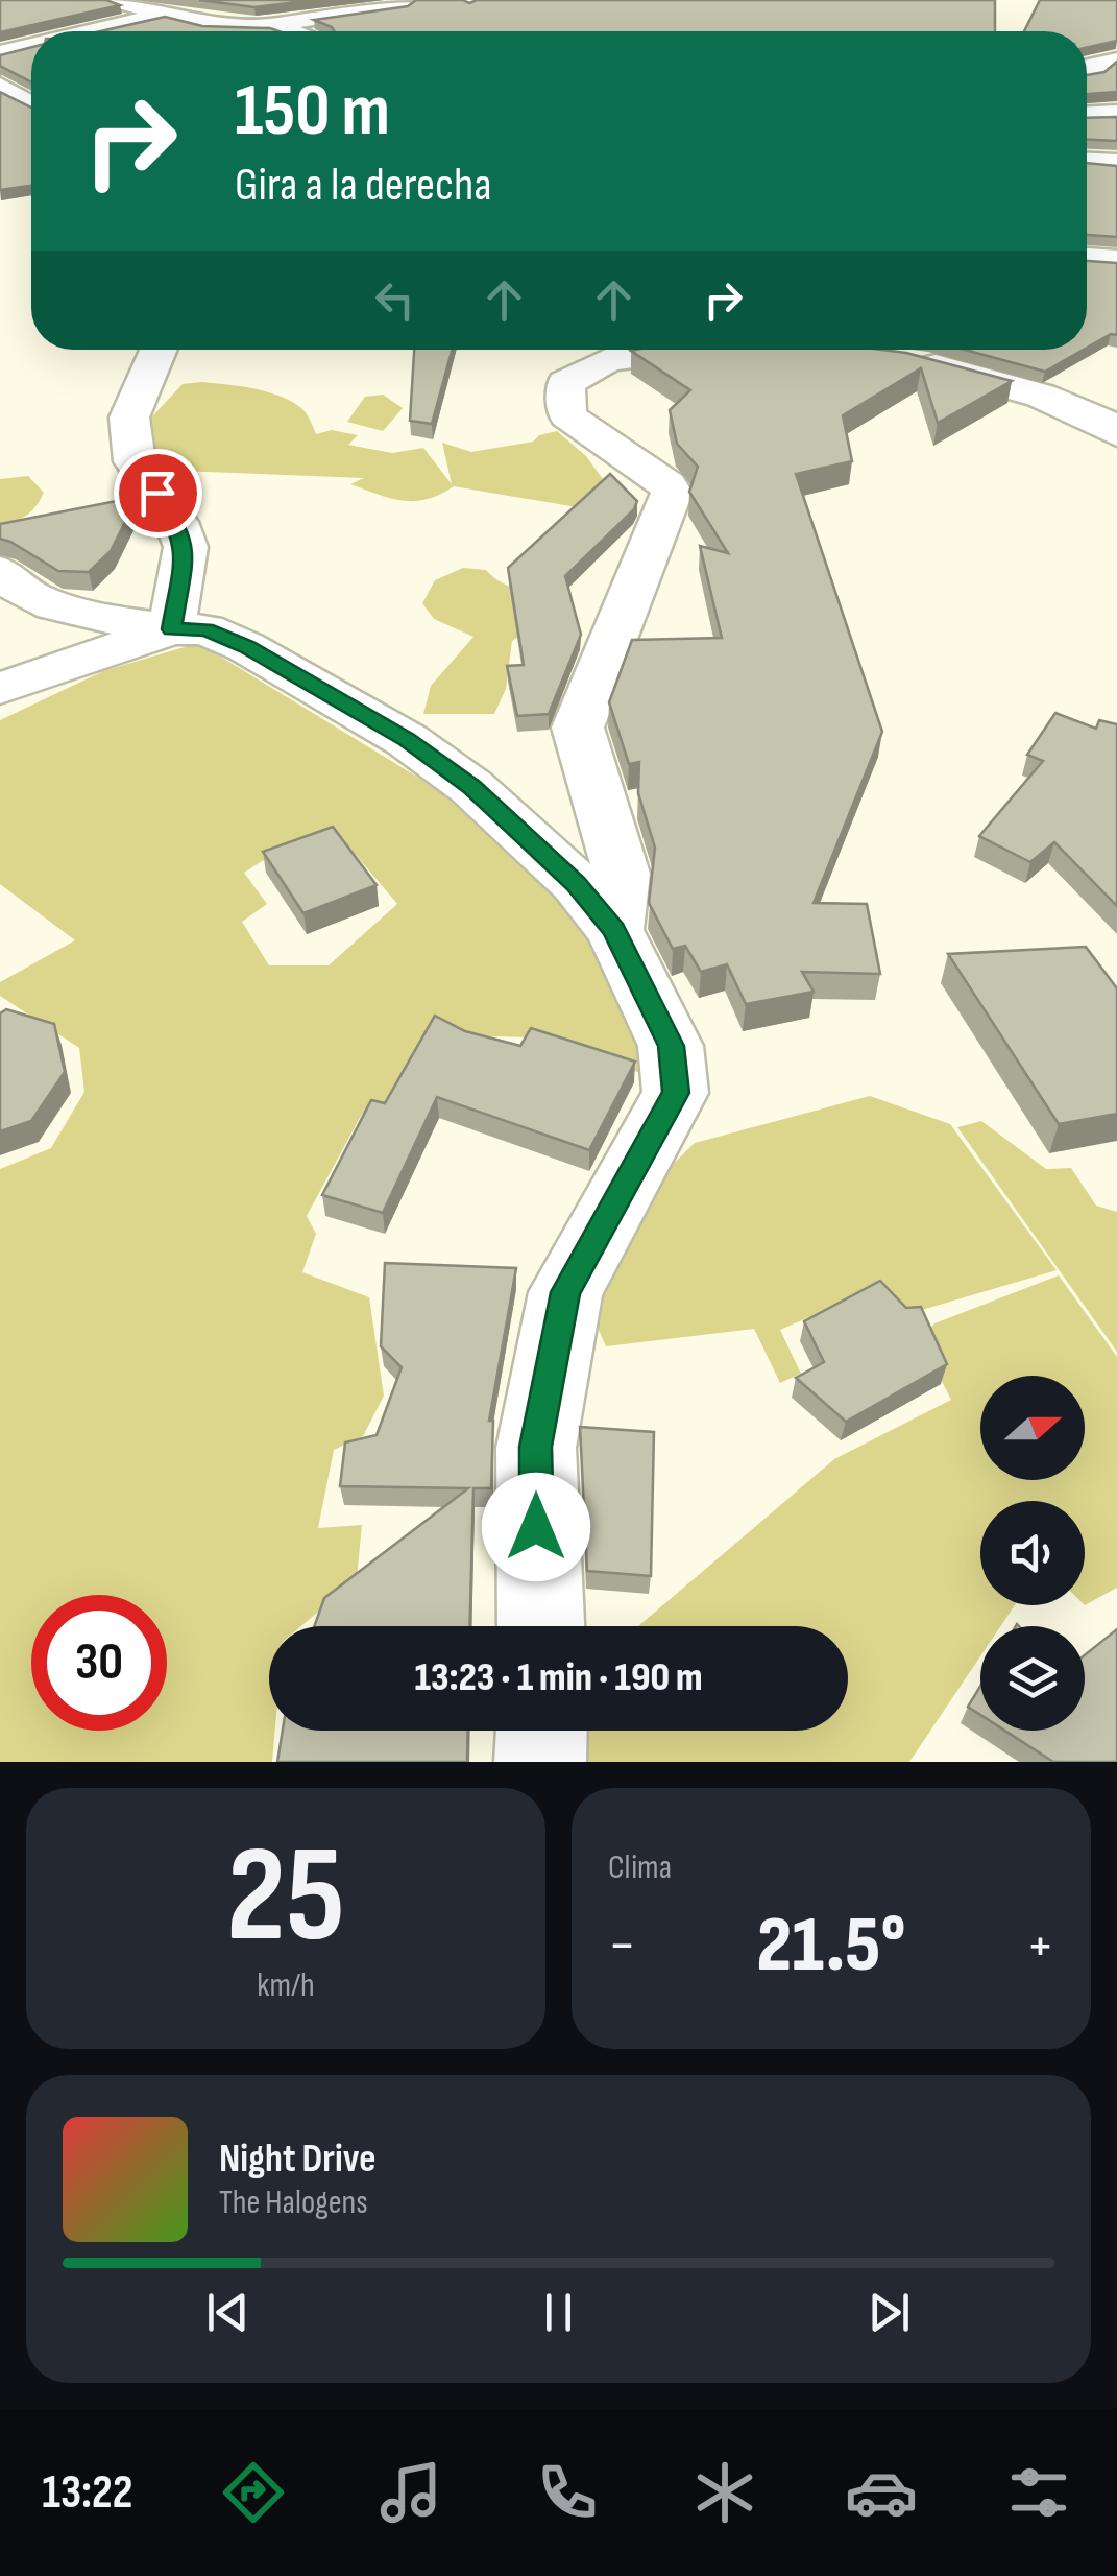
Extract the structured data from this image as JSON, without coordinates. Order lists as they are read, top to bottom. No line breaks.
{"north":"right","page":{"turn":["150 m","Gira a la derecha"],"limit":"30","trip":"13:23 · 1 min · 190 m","tile":[["25","km/h"],"Clima"],"heat":["−","21.5°","+"],"song":["Night Drive","The Halogens"],"tabs":"13:22"}}
